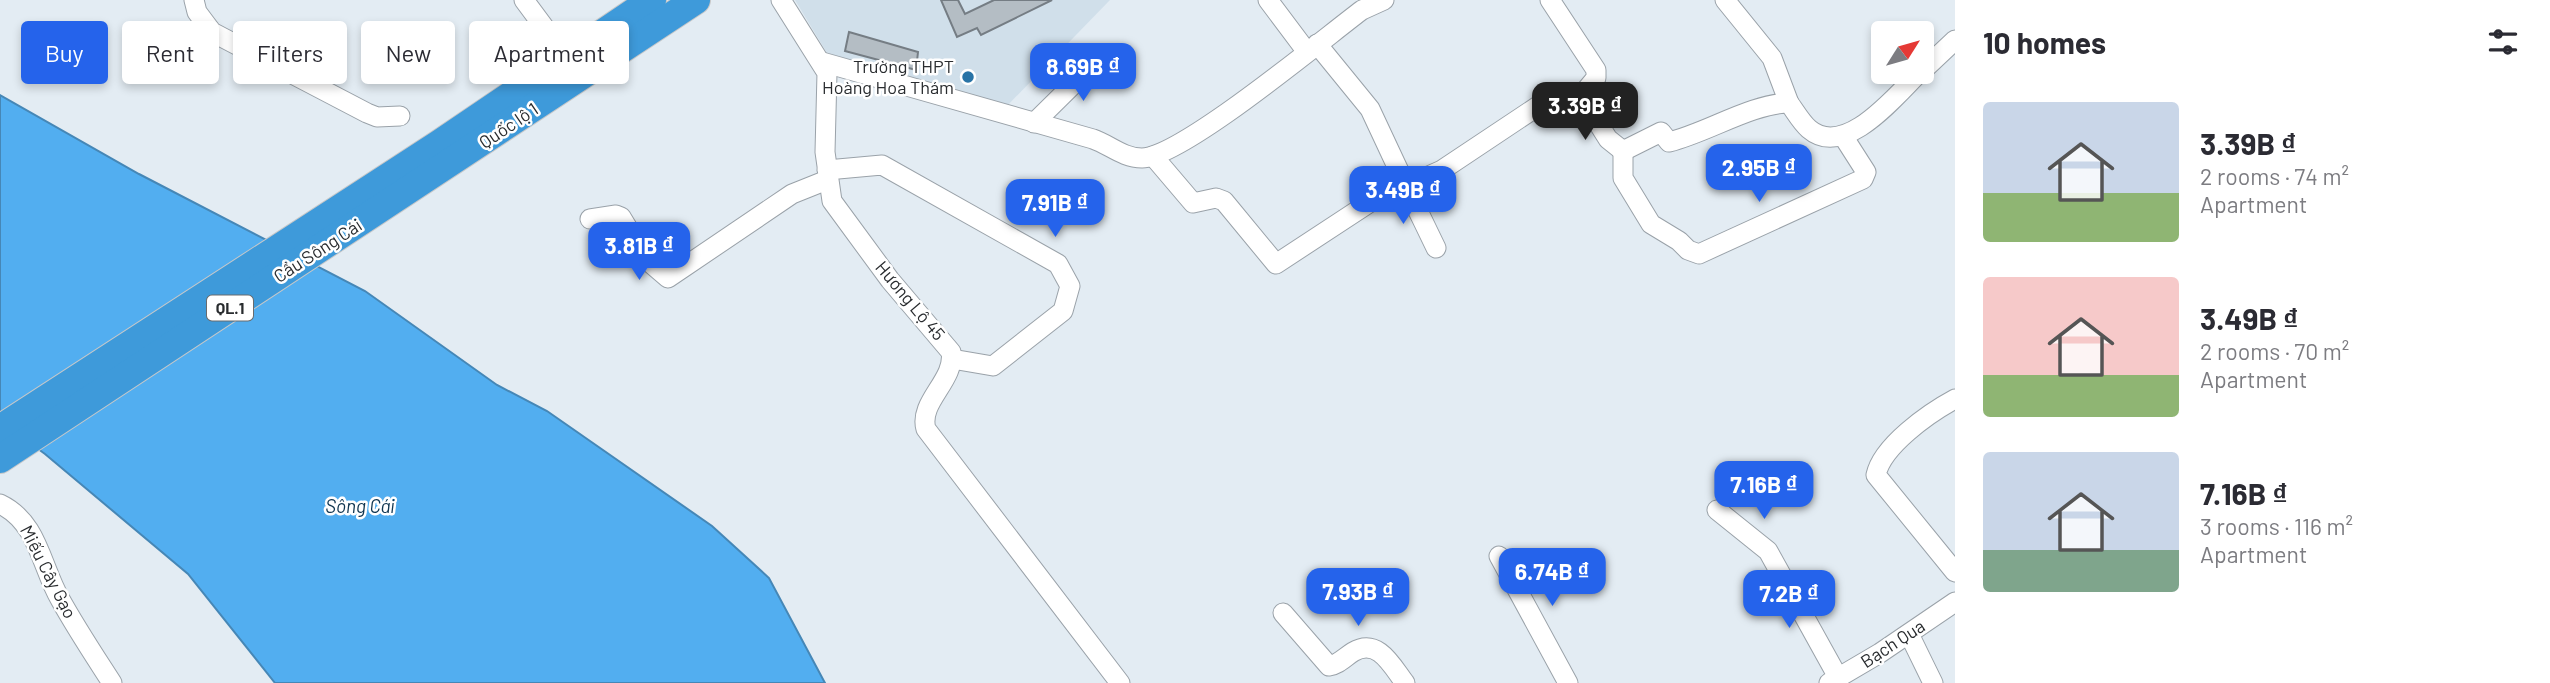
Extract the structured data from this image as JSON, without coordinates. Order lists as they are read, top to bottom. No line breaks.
{"streets":{"highway":["Quốc lộ 1","Cầu Sông Cái","QL.1"],"street":["Hương Lộ 45","Miếu Cây Gạo","Bạch Qua"]},"crossings":[["Quốc lộ 1","Cầu Sông Cái"]],"water":["Sông Cái"],"places":["Trường THPT Hoàng Hoa Thám"],"north":"top right","page":{"heading":"10 homes","chip":["Buy","Rent","Filters","New","Apartment"],"price":["8.69B ₫","3.39B ₫","2.95B ₫","3.49B ₫","7.91B ₫","3.81B ₫","7.16B ₫","6.74B ₫","7.93B ₫","7.2B ₫"],"list":[{"name":"3.39B ₫","note":"2 rooms · 74 m² · Apartment"},{"name":"3.49B ₫","note":"2 rooms · 70 m² · Apartment"},{"name":"7.16B ₫","note":"3 rooms · 116 m² · Apartment"}]}}
